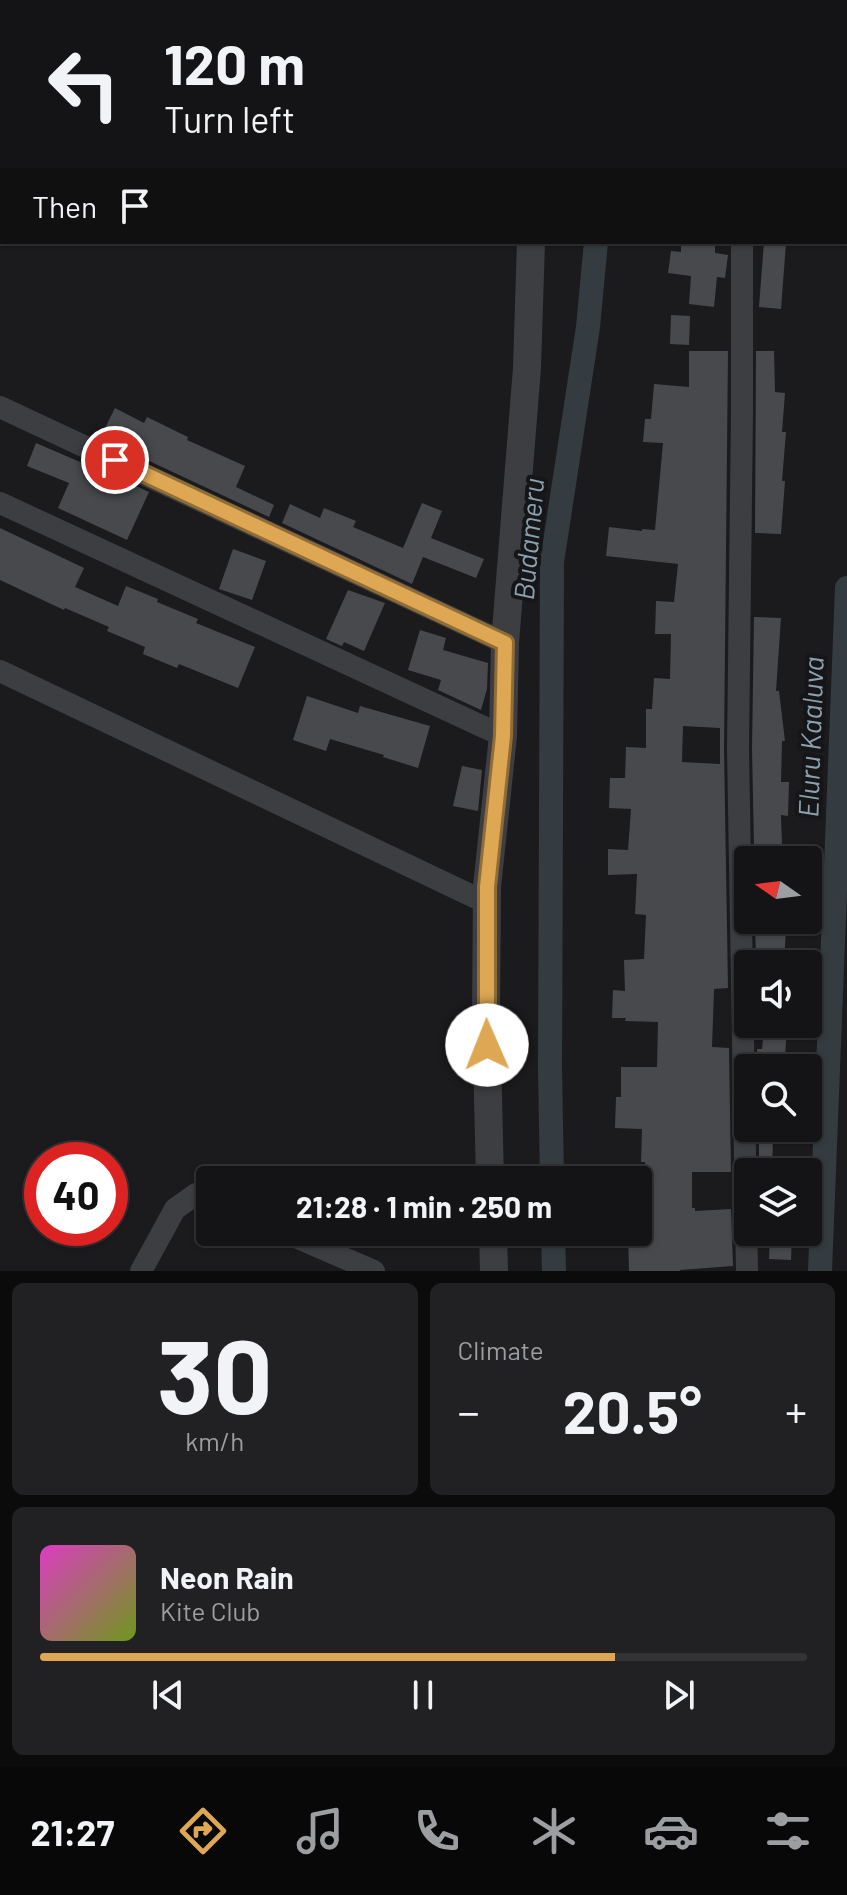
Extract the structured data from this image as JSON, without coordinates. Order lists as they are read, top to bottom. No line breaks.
{"water":["Budameru","Eluru Kaaluva"],"north":"left","page":{"turn":["120 m","Turn left"],"then":"Then","limit":"40","trip":"21:28 · 1 min · 250 m","tile":[["30","km/h"],"Climate"],"heat":["−","20.5°","+"],"song":["Neon Rain","Kite Club"],"tabs":"21:27"}}
